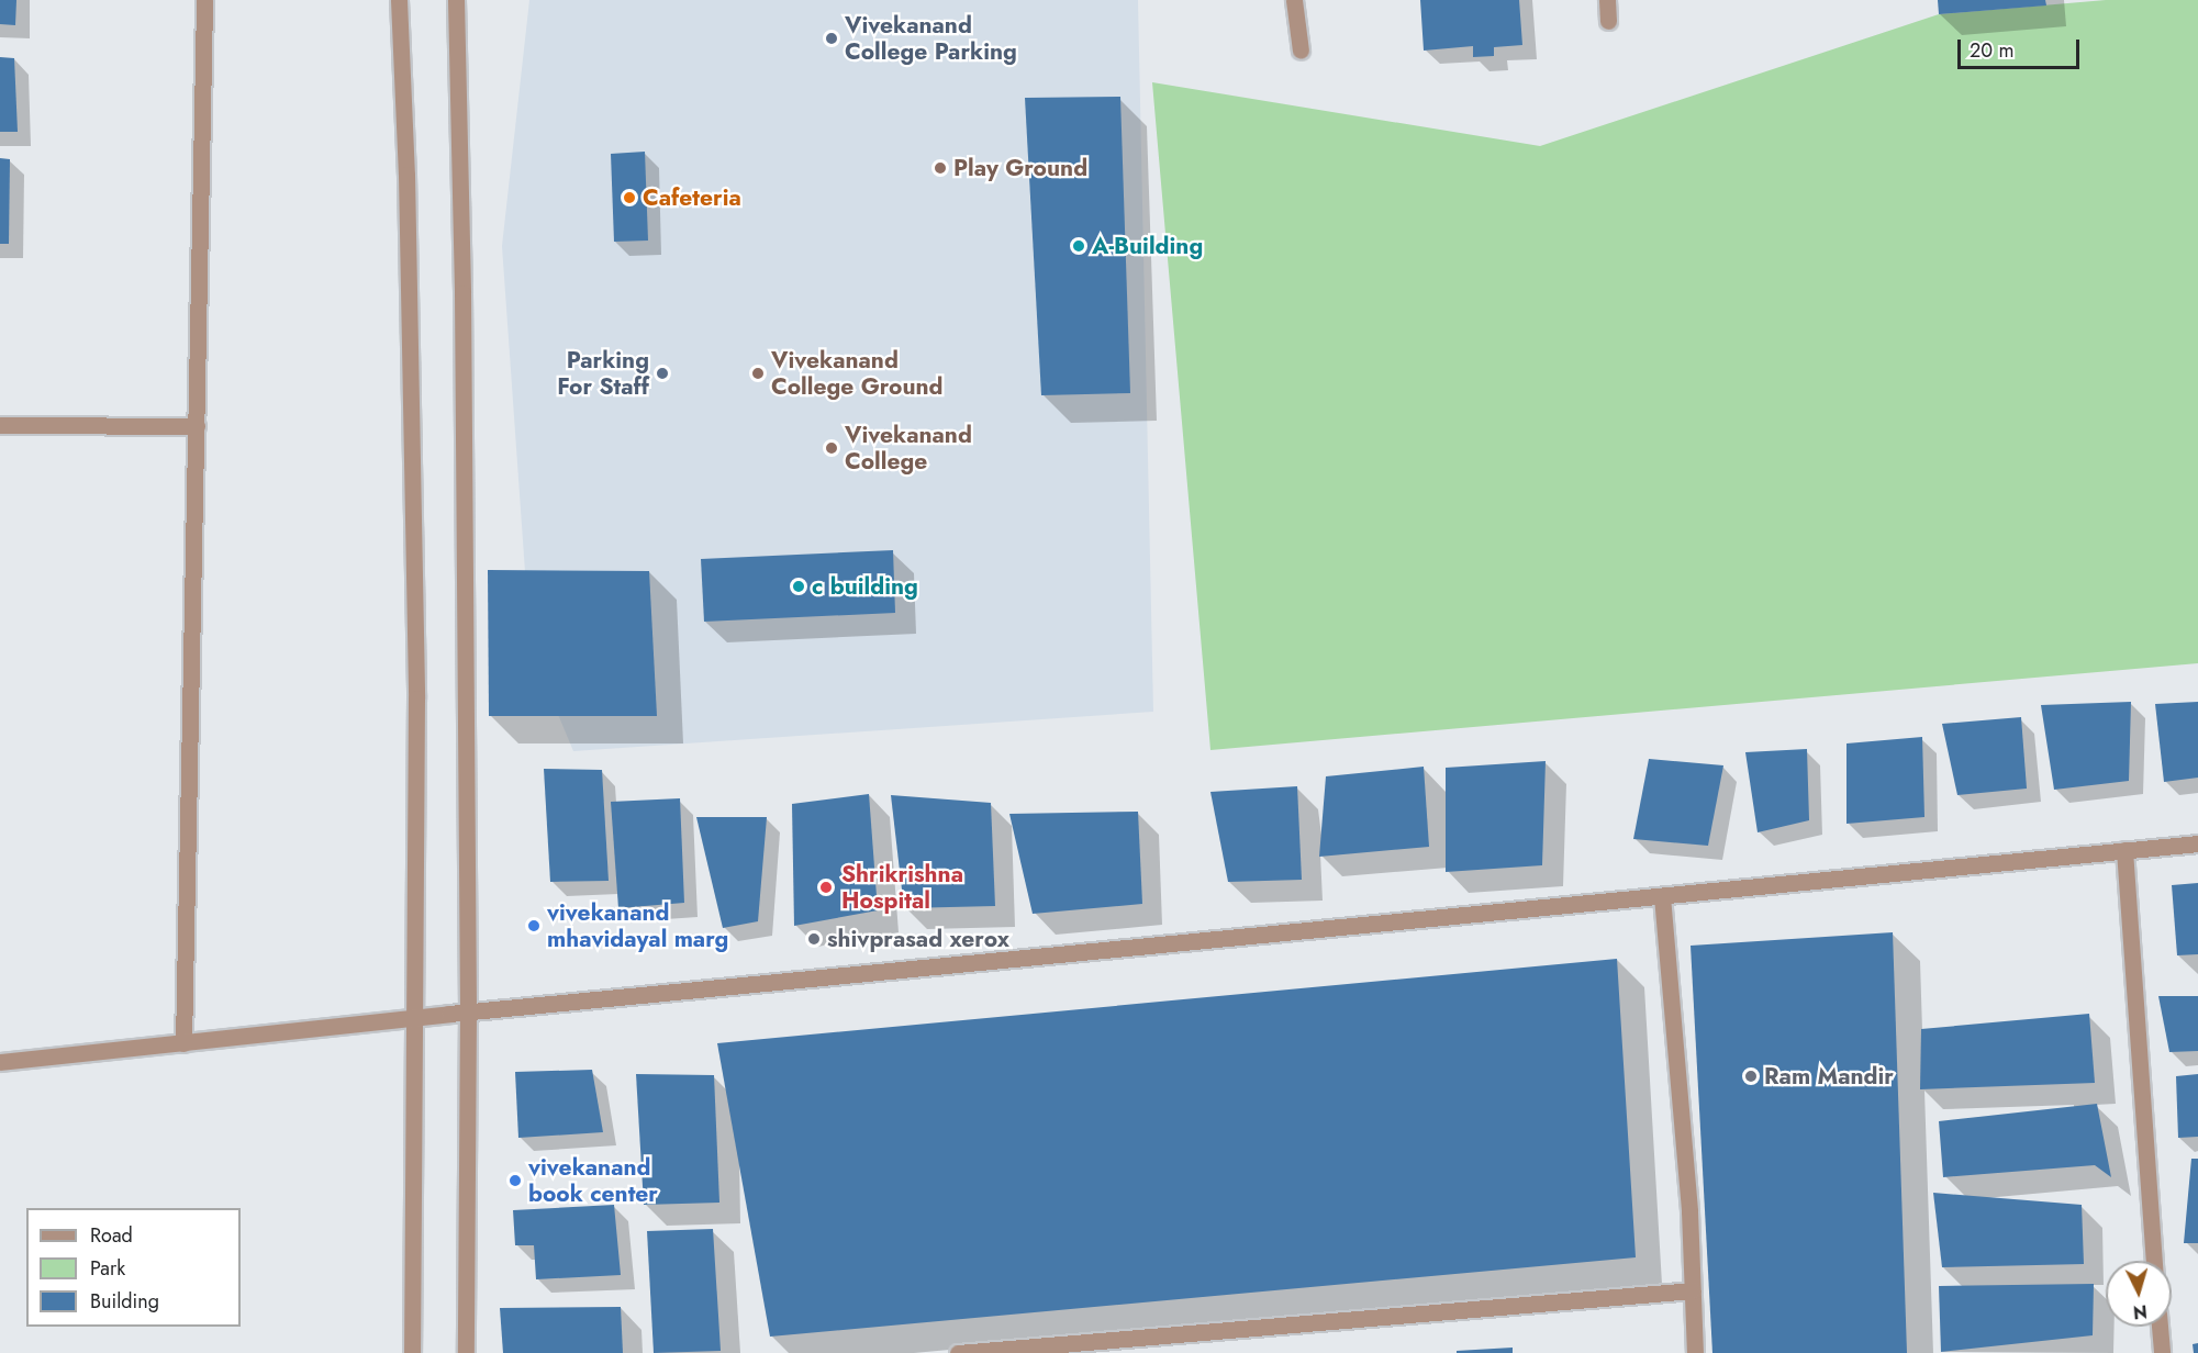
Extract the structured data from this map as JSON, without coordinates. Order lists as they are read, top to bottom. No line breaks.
{"places":["Vivekanand College Parking","Play Ground","Cafeteria","A-Building","Parking For Staff","Vivekanand College Ground","Vivekanand College","c building","Shrikrishna Hospital","vivekanand mhavidayal marg","shivprasad xerox","Ram Mandir","vivekanand book center"],"legend":["Road","Park","Building"],"scale_bar":"20 m","north":"bottom"}
